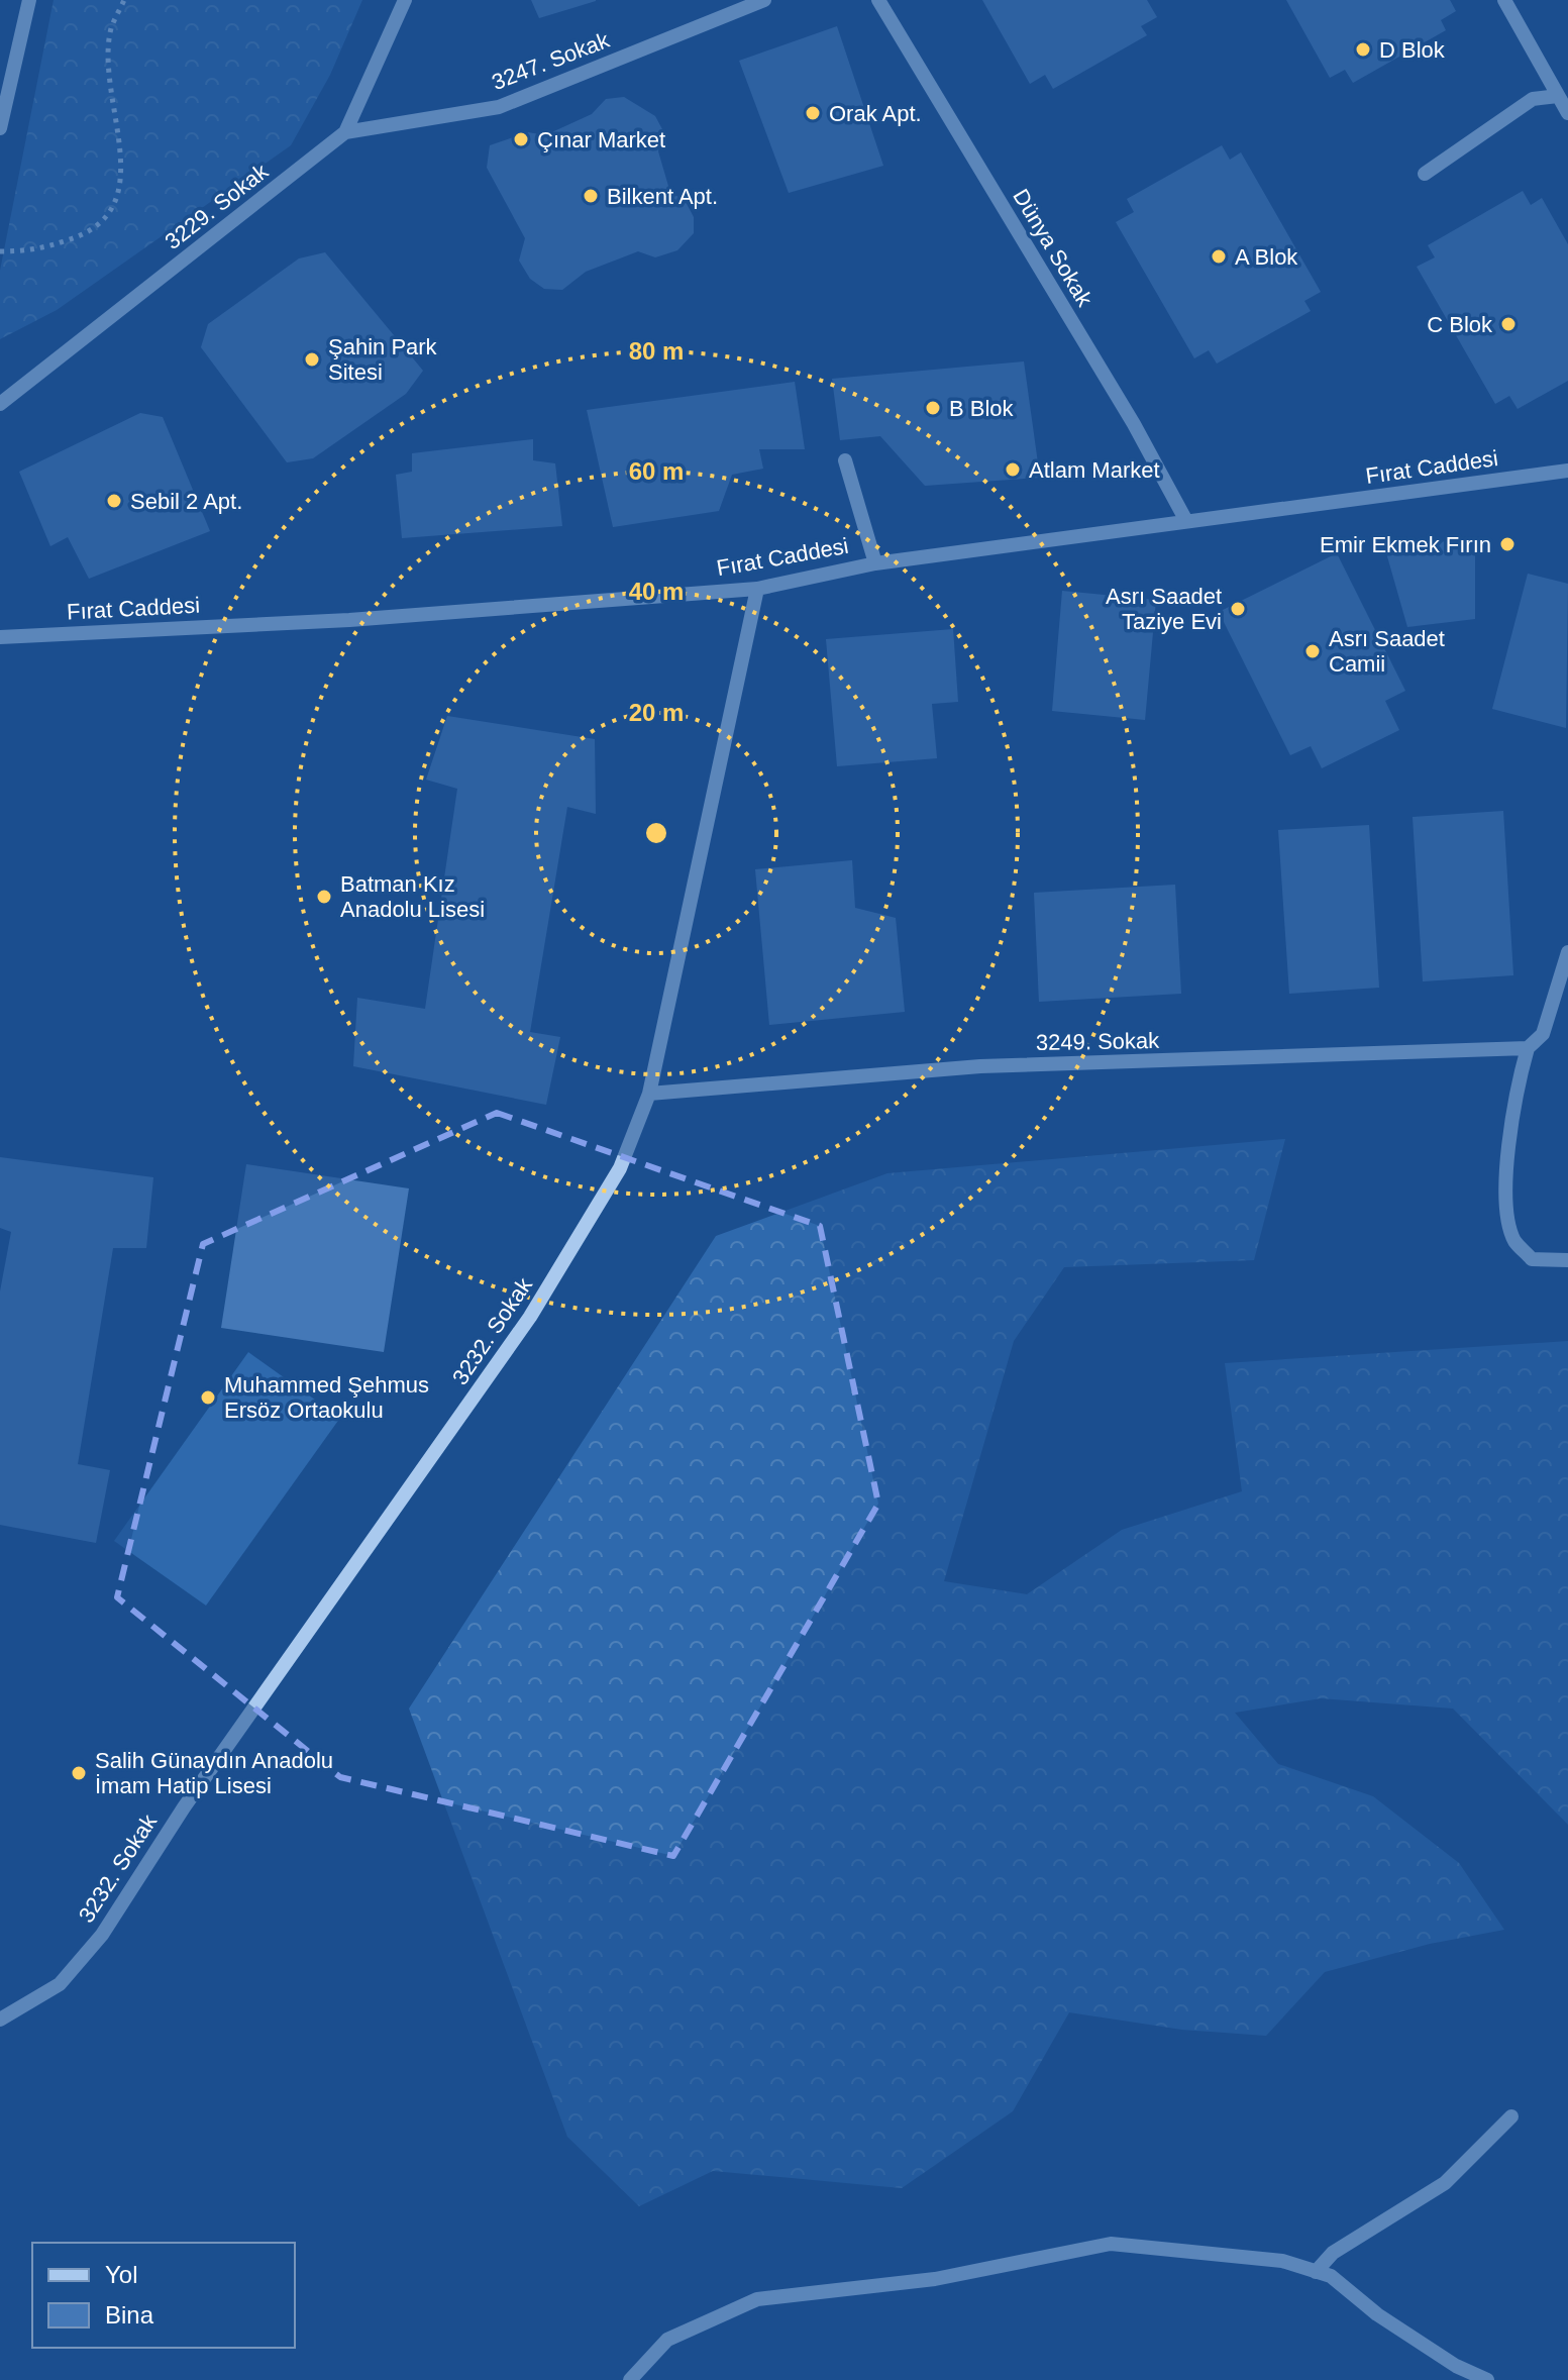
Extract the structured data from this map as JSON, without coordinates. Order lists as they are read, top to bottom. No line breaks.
{"streets":{"street":["3247. Sokak","3229. Sokak","Dünya Sokak","Fırat Caddesi","3249. Sokak","3232. Sokak"]},"crossings":[["3247. Sokak","3229. Sokak"],["Dünya Sokak","Fırat Caddesi"],["Fırat Caddesi","3232. Sokak"],["3249. Sokak","3232. Sokak"]],"places":["D Blok","Orak Apt.","Çınar Market","Bilkent Apt.","A Blok","C Blok","Şahin Park Sitesi","B Blok","Atlam Market","Sebil 2 Apt.","Emir Ekmek Fırın","Asrı Saadet Taziye Evi","Asrı Saadet Camii","Batman Kız Anadolu Lisesi","Muhammed Şehmus Ersöz Ortaokulu","Salih Günaydın Anadolu İmam Hatip Lisesi"],"legend":["Yol","Bina"],"rings":["80 m","60 m","40 m","20 m"]}
